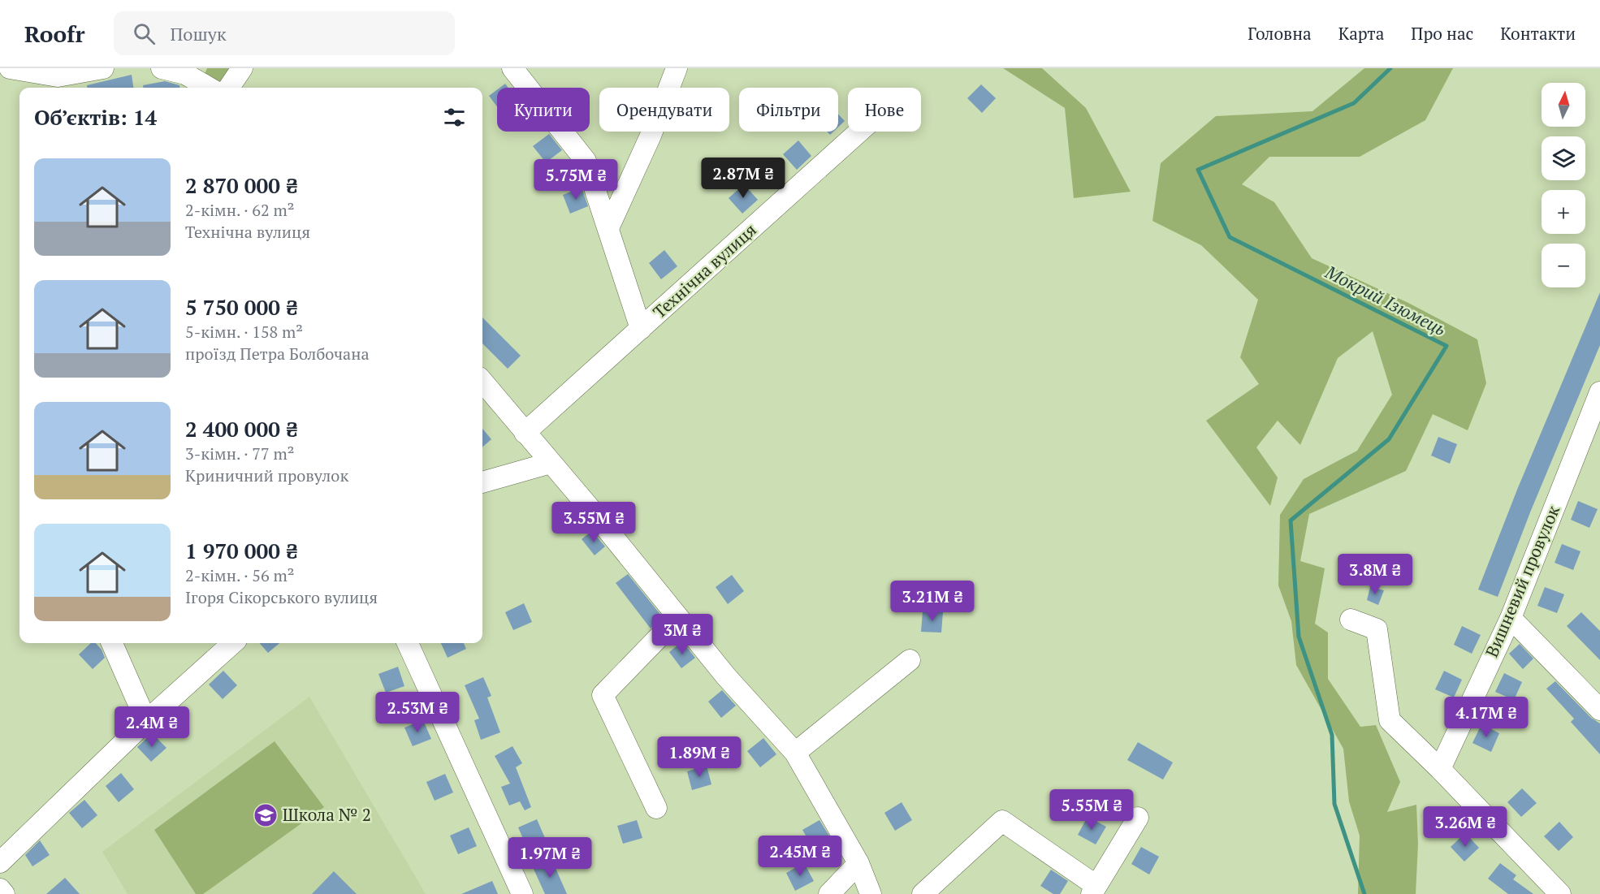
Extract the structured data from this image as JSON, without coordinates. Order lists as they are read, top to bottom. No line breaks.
{"streets":{"street":["Технічна вулиця","Вишневий провулок"]},"water":["Мокрий Ізюмець"],"places":{"school or university":["Школа № 2"]},"north":"top","page":{"header":"Roofr","search":"Пошук","nav":["Головна","Карта","Про нас","Контакти"],"map_buttons":["+","−"],"chip":["Купити","Орендувати","Фільтри","Нове"],"heading":"Об’єктів: 14","list":[{"name":"2 870 000 ₴","note":"2-кімн. · 62 m² · Технічна вулиця"},{"name":"5 750 000 ₴","note":"5-кімн. · 158 m² · проїзд Петра Болбочана"},{"name":"2 400 000 ₴","note":"3-кімн. · 77 m² · Криничний провулок"},{"name":"1 970 000 ₴","note":"2-кімн. · 56 m² · Ігоря Сікорського вулиця"}],"price":["2.87M ₴","5.75M ₴","3.55M ₴","3.8M ₴","3.21M ₴","3M ₴","2.53M ₴","4.17M ₴","2.4M ₴","1.89M ₴","5.55M ₴","3.26M ₴","2.45M ₴","1.97M ₴"]}}
